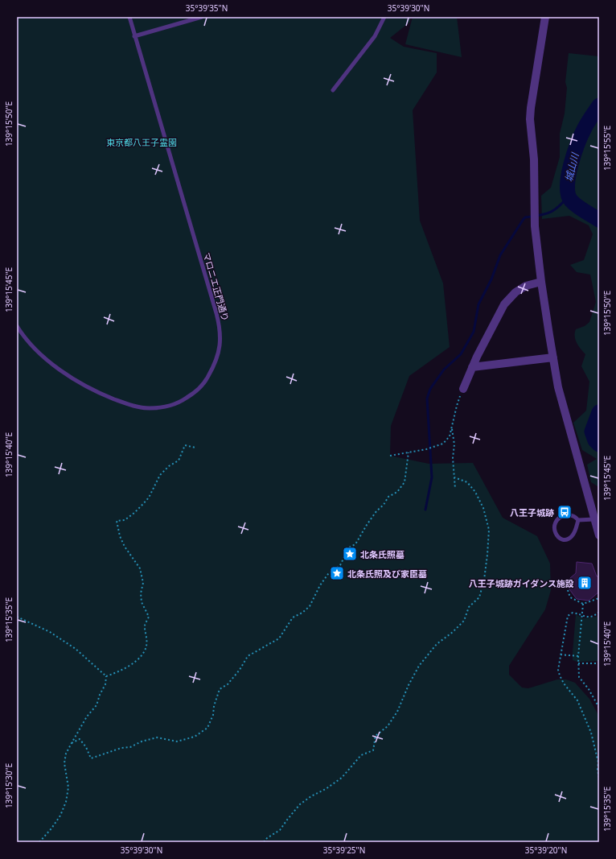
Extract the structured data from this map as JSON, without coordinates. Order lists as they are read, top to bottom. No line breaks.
{"streets":{"lane":["マロニエ正門通り"]},"water":["城山川"],"parks":["東京都八王子霊園"],"places":{"bus stop":["八王子城跡"],"place":["北条氏照墓","北条氏照及び家臣墓"],"building":["八王子城跡ガイダンス施設"]},"coordinates":["35°39'35\"N","35°39'30\"N","139°15'50\"E","139°15'55\"E","139°15'45\"E","139°15'40\"E","139°15'35\"E","139°15'30\"E","35°39'25\"N","35°39'20\"N"]}
